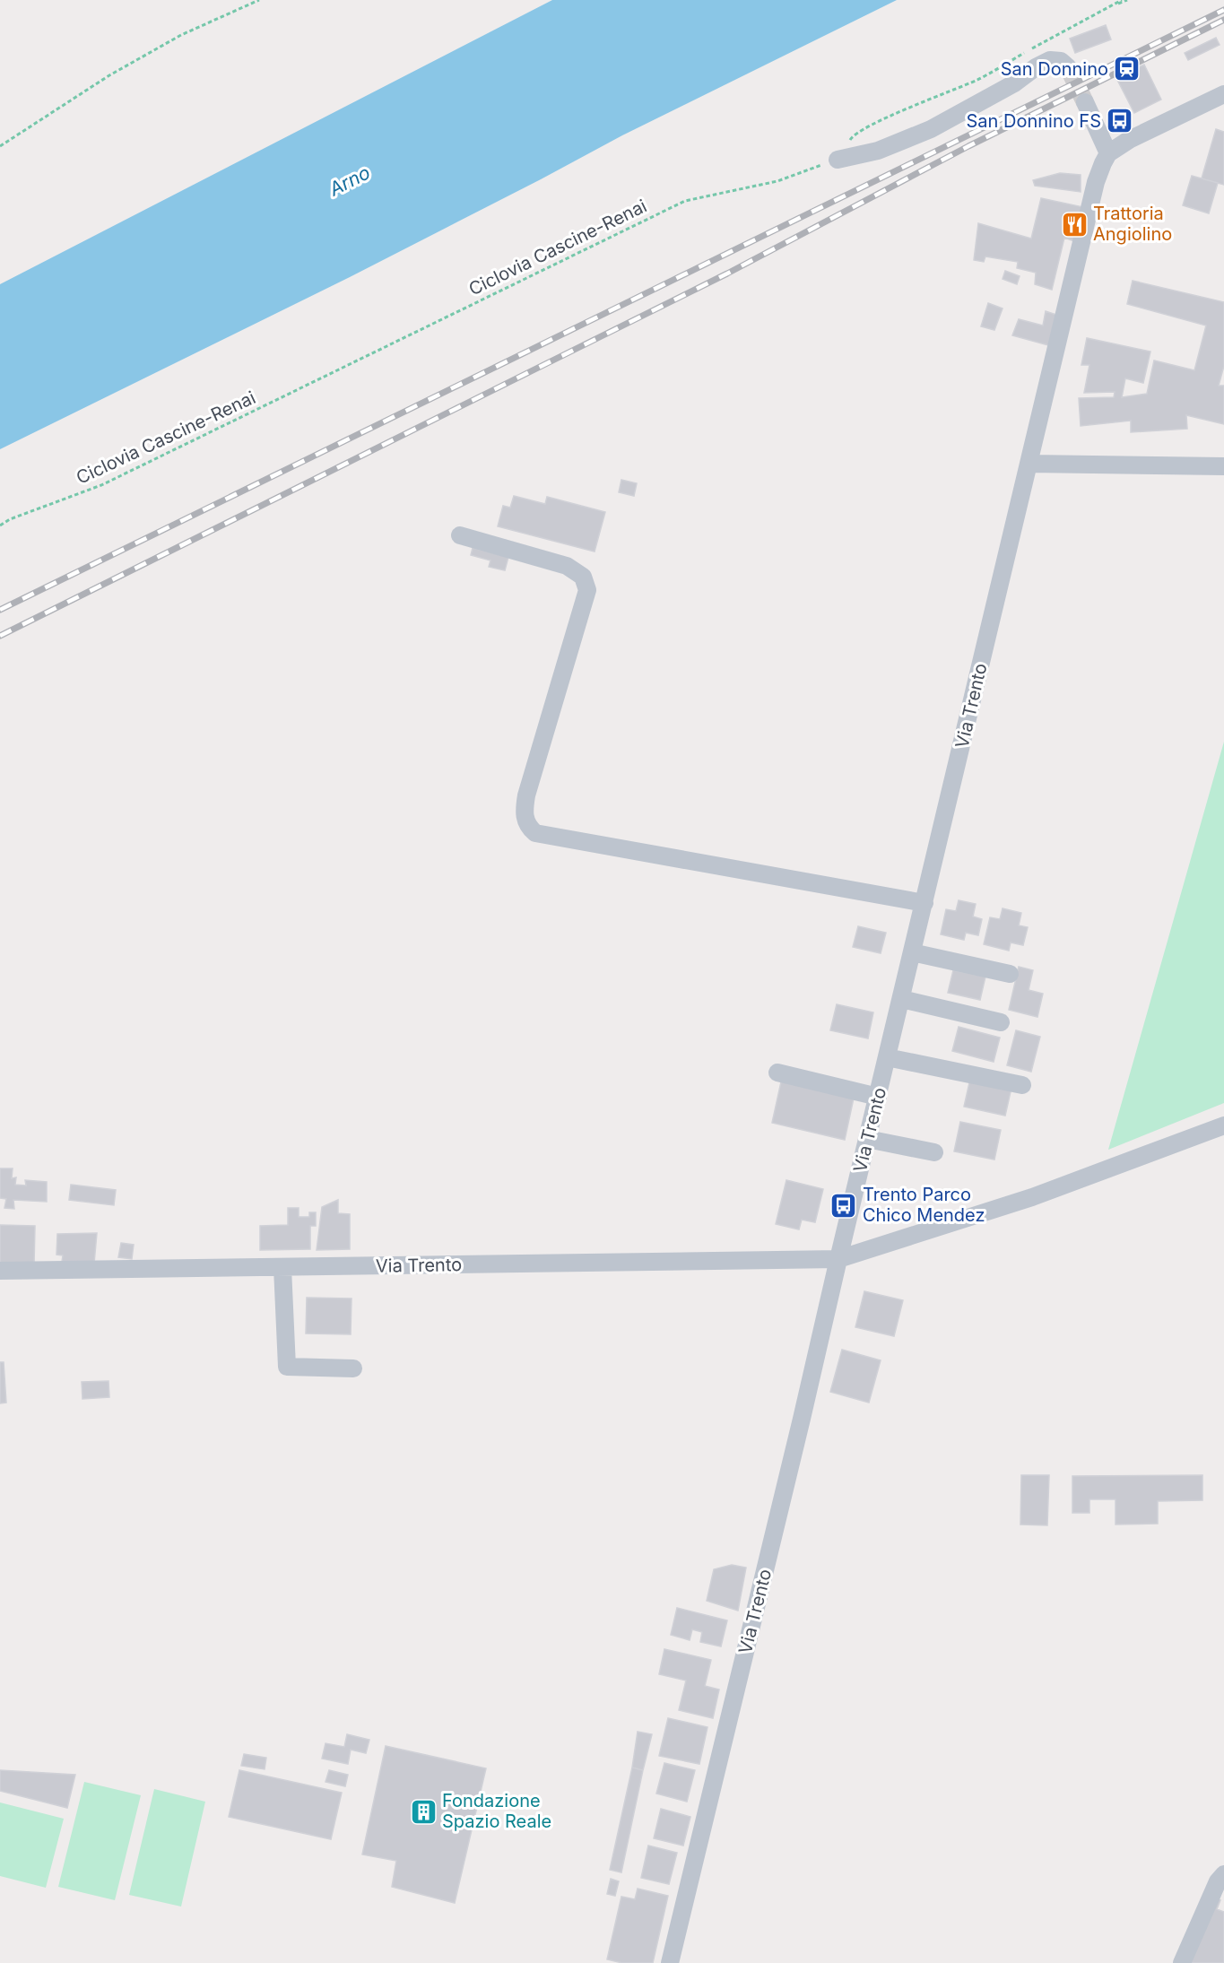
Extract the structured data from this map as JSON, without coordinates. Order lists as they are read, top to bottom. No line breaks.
{"streets":{"street":["Via Trento"],"path":["Ciclovia Cascine-Renai"]},"water":["Arno"],"places":{"station":["San Donnino"],"bus stop":["San Donnino FS","Trento Parco Chico Mendez"],"restaurant":["Trattoria Angiolino"],"building":["Fondazione Spazio Reale"]}}
